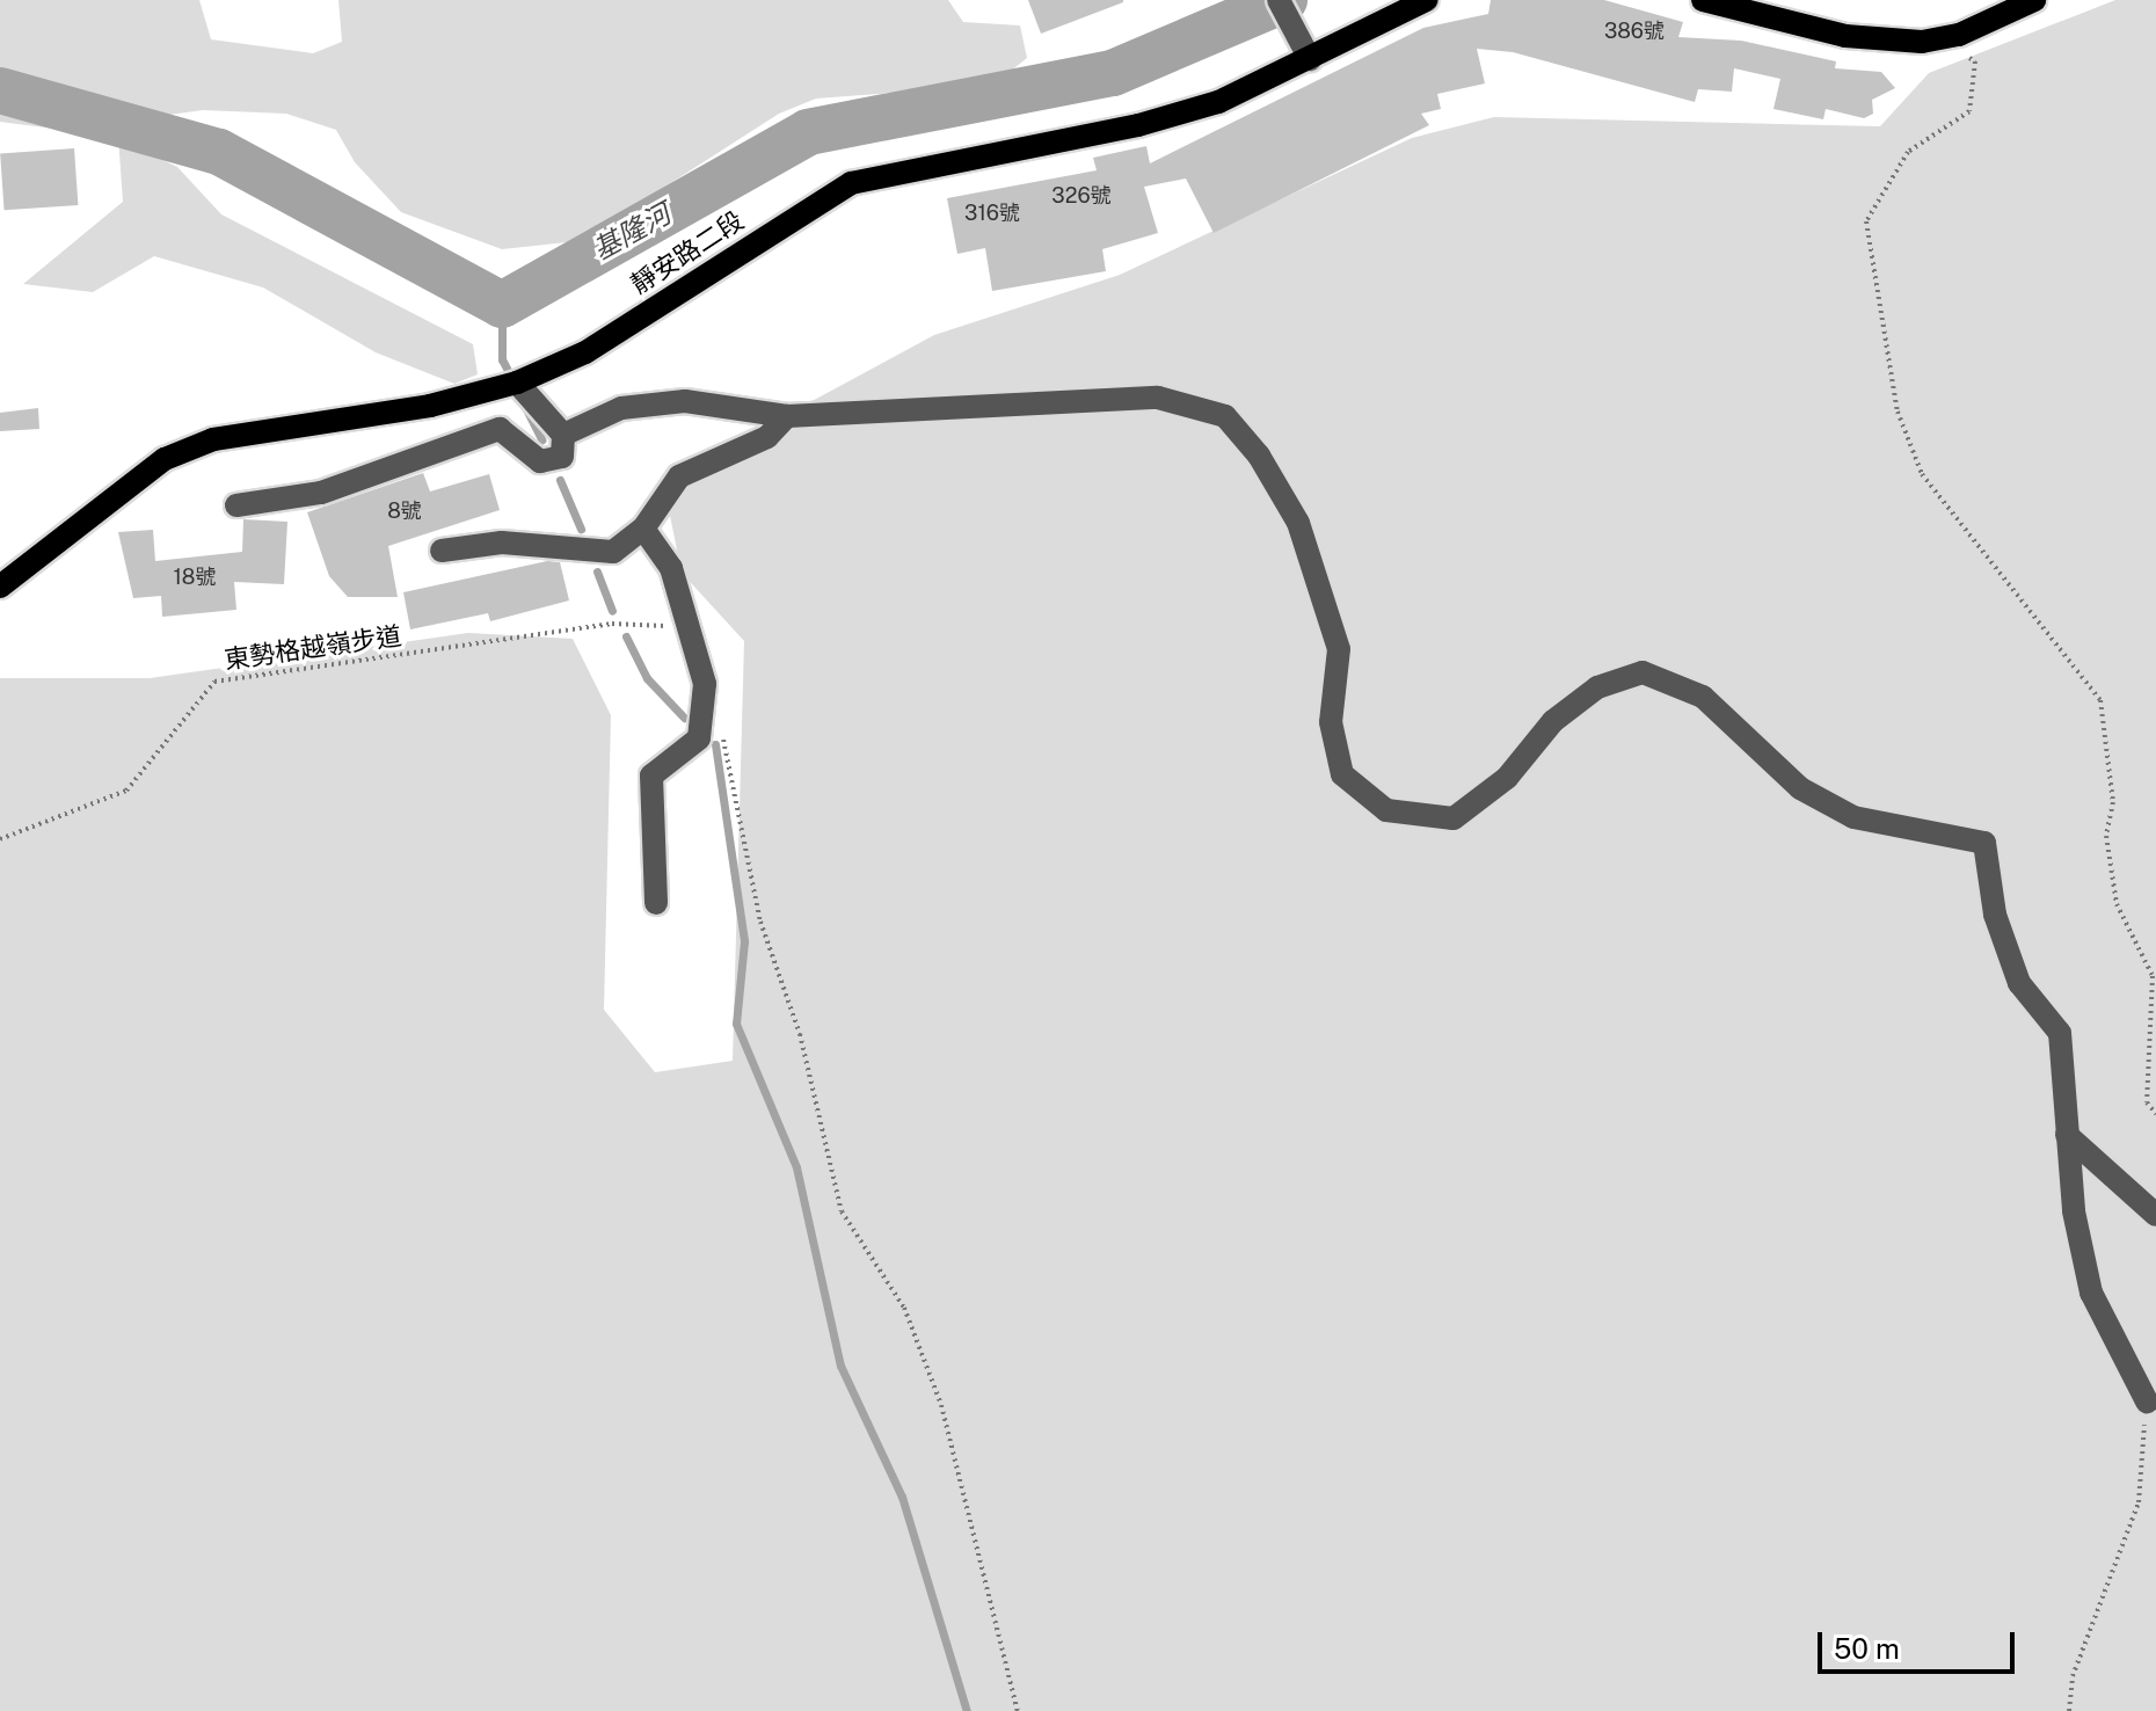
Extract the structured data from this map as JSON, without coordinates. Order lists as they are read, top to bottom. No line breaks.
{"streets":{"main road":["靜安路二段"],"path":["東勢格越嶺步道"]},"water":["基隆河"],"house_numbers":["386號","326號","316號","8號","18號"],"scale_bar":"50 m"}
